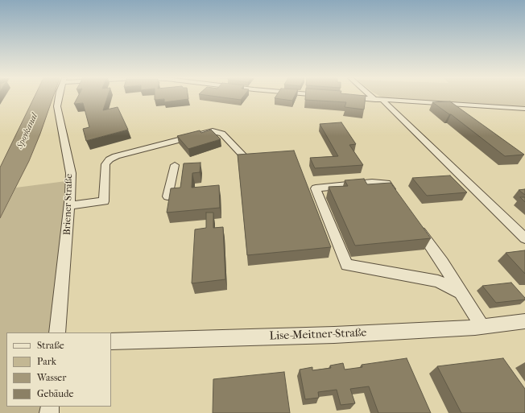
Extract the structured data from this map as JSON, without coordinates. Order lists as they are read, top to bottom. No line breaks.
{"streets":{"street":["Briener Straße","Lise-Meitner-Straße"]},"water":["Spoykanal"],"legend":["Straße","Park","Wasser","Gebäude"]}
